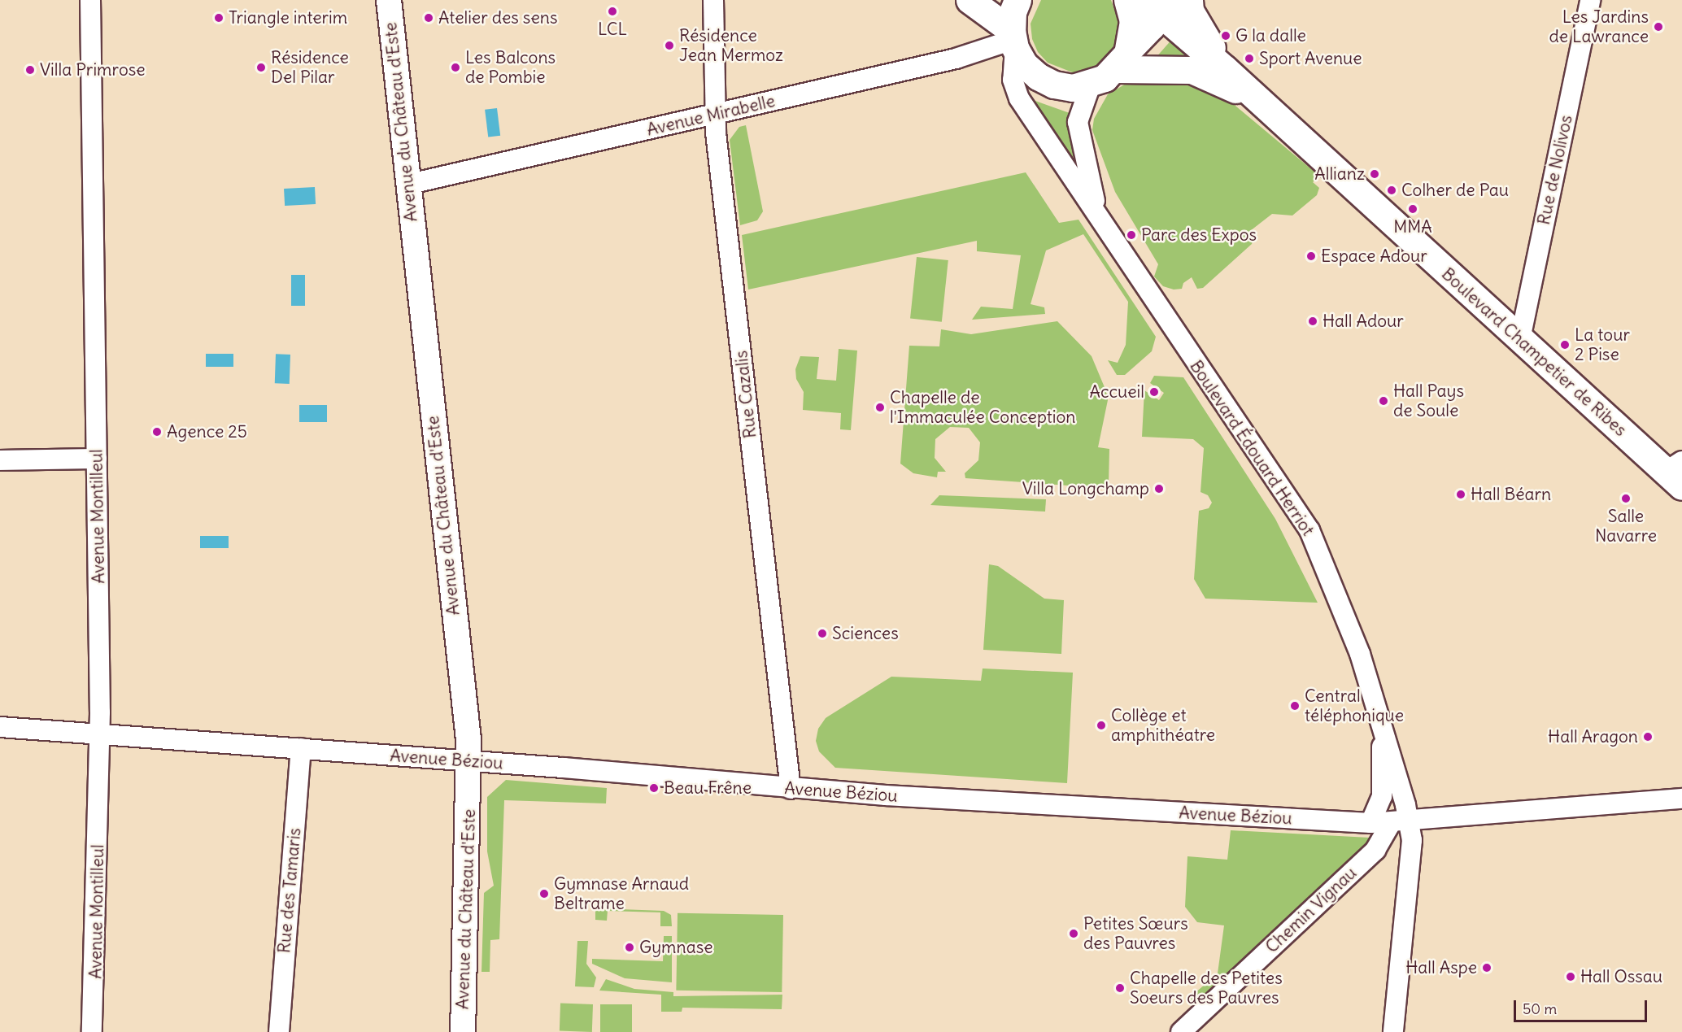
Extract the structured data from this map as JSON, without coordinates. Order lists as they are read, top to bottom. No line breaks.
{"streets":{"main road":["Boulevard Champetier de Ribes"],"street":["Avenue Mirabelle","Avenue du Château d'Este","Rue de Nolivos","Rue Cazalis","Boulevard Édouard Herriot","Avenue Montilleul","Avenue Béziou","Rue des Tamaris","Chemin Vignau"]},"crossings":[["Avenue Mirabelle","Avenue du Château d'Este"],["Avenue Mirabelle","Rue Cazalis"],["Avenue Mirabelle","Boulevard Édouard Herriot"],["Avenue du Château d'Este","Avenue Béziou"],["Rue de Nolivos","Boulevard Champetier de Ribes"],["Rue Cazalis","Avenue Béziou"],["Boulevard Édouard Herriot","Avenue Béziou"],["Boulevard Édouard Herriot","Chemin Vignau"],["Avenue Montilleul","Avenue Béziou"],["Avenue Béziou","Rue des Tamaris"],["Avenue Béziou","Chemin Vignau"]],"places":["LCL","Triangle interim","Atelier des sens","Les Jardins de Lawrance","G la dalle","Résidence Jean Mermoz","Sport Avenue","Résidence Del Pilar","Les Balcons de Pombie","Villa Primrose","Allianz","Colher de Pau","MMA","Parc des Expos","Espace Adour","Hall Adour","La tour 2 Pise","Accueil","Hall Pays de Soule","Chapelle de l'Immaculée Conception","Agence 25","Villa Longchamp","Hall Béarn","Salle Navarre","Sciences","Central téléphonique","Collège et amphithéatre","Hall Aragon","Beau Frêne","Gymnase Arnaud Beltrame","Petites Sœurs des Pauvres","Gymnase","Hall Aspe","Hall Ossau","Chapelle des Petites Soeurs des Pauvres"],"scale_bar":"50 m"}
